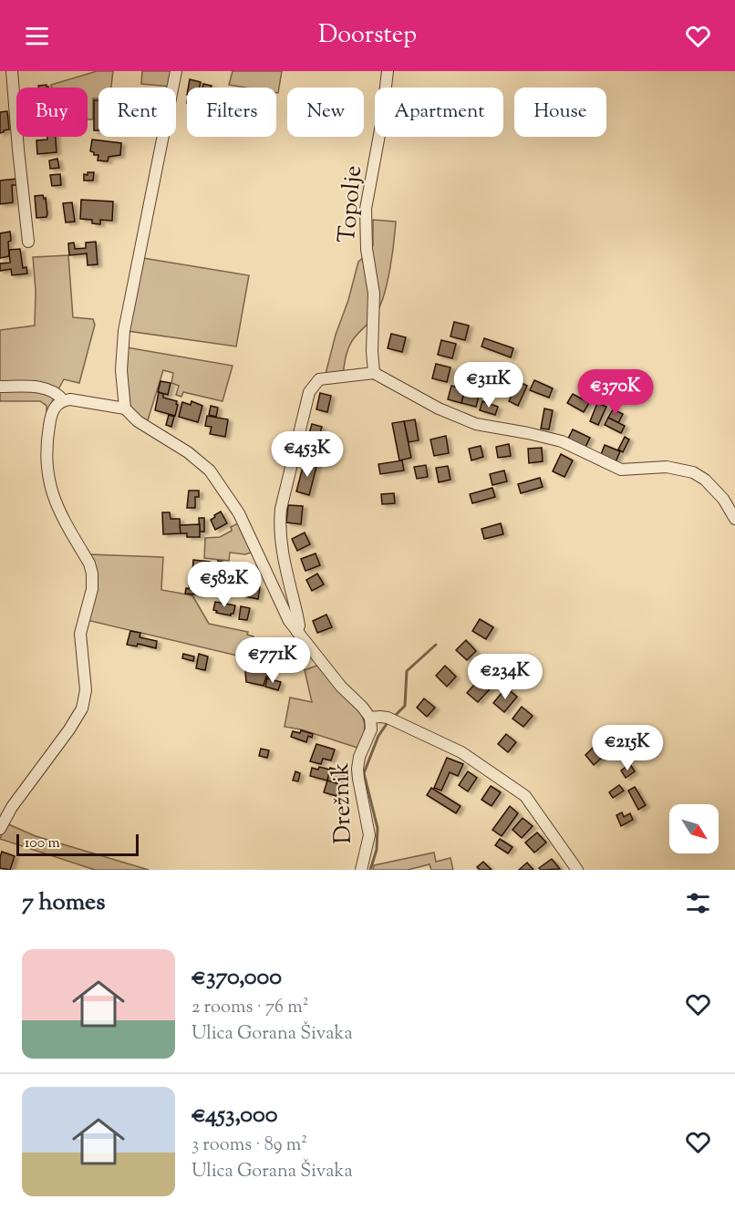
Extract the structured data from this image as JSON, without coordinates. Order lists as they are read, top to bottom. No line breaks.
{"streets":{"street":["Topolje","Drežnik"]},"scale_bar":"100 m","north":"bottom right","page":{"header":"Doorstep","chip":["Buy","Rent","Filters","New","Apartment","House"],"price":["€311K","€370K","€453K","€582K","€771K","€234K","€215K"],"scale":"100 m","heading":"7 homes","list":[{"name":"€370,000","note":"2 rooms · 76 m² · Ulica Gorana Šivaka"},{"name":"€453,000","note":"3 rooms · 89 m² · Ulica Gorana Šivaka"}]}}
